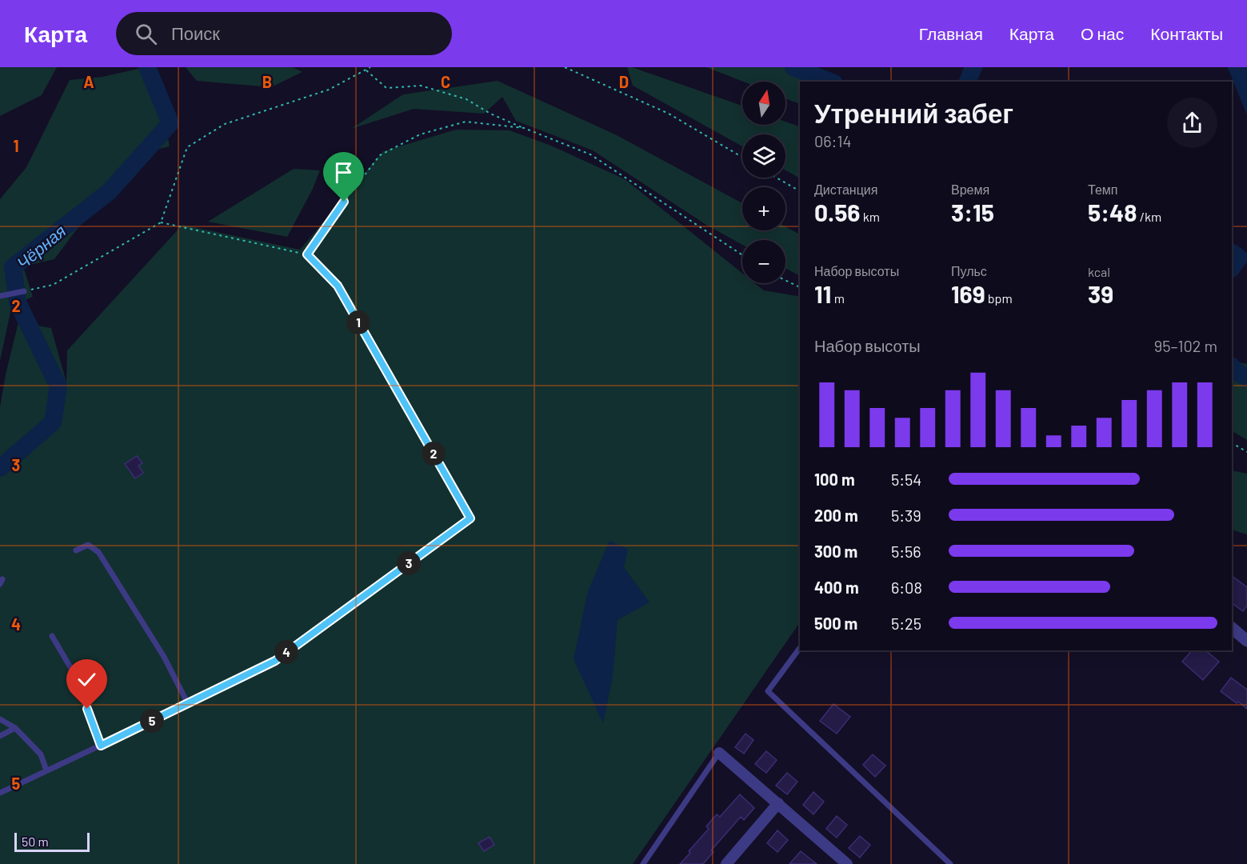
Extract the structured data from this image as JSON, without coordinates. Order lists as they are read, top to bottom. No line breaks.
{"water":["Чёрная"],"scale_bar":"50 m","north":"top","page":{"header":"Карта","search":"Поиск","nav":["Главная","Карта","О нас","Контакты"],"map_buttons":["+","−"],"heading":["Утренний забег","06:14"],"stats":[["Дистанция","0.56 km"],["Время","3:15"],["Темп","5:48 /km"],["Набор высоты","11 m"],["Пульс","169 bpm"],["kcal","39"]],"pins":["1","2","3","4","5"],"chart":["Набор высоты","95–102 m"],"list":[{"name":"100 m","note":"5:54"},{"name":"200 m","note":"5:39"},{"name":"300 m","note":"5:56"},{"name":"400 m","note":"6:08"},{"name":"500 m","note":"5:25"}],"scale":"50 m"},"grid":{"columns":["A","B","C","D"],"rows":["1","2","3","4","5"]}}
